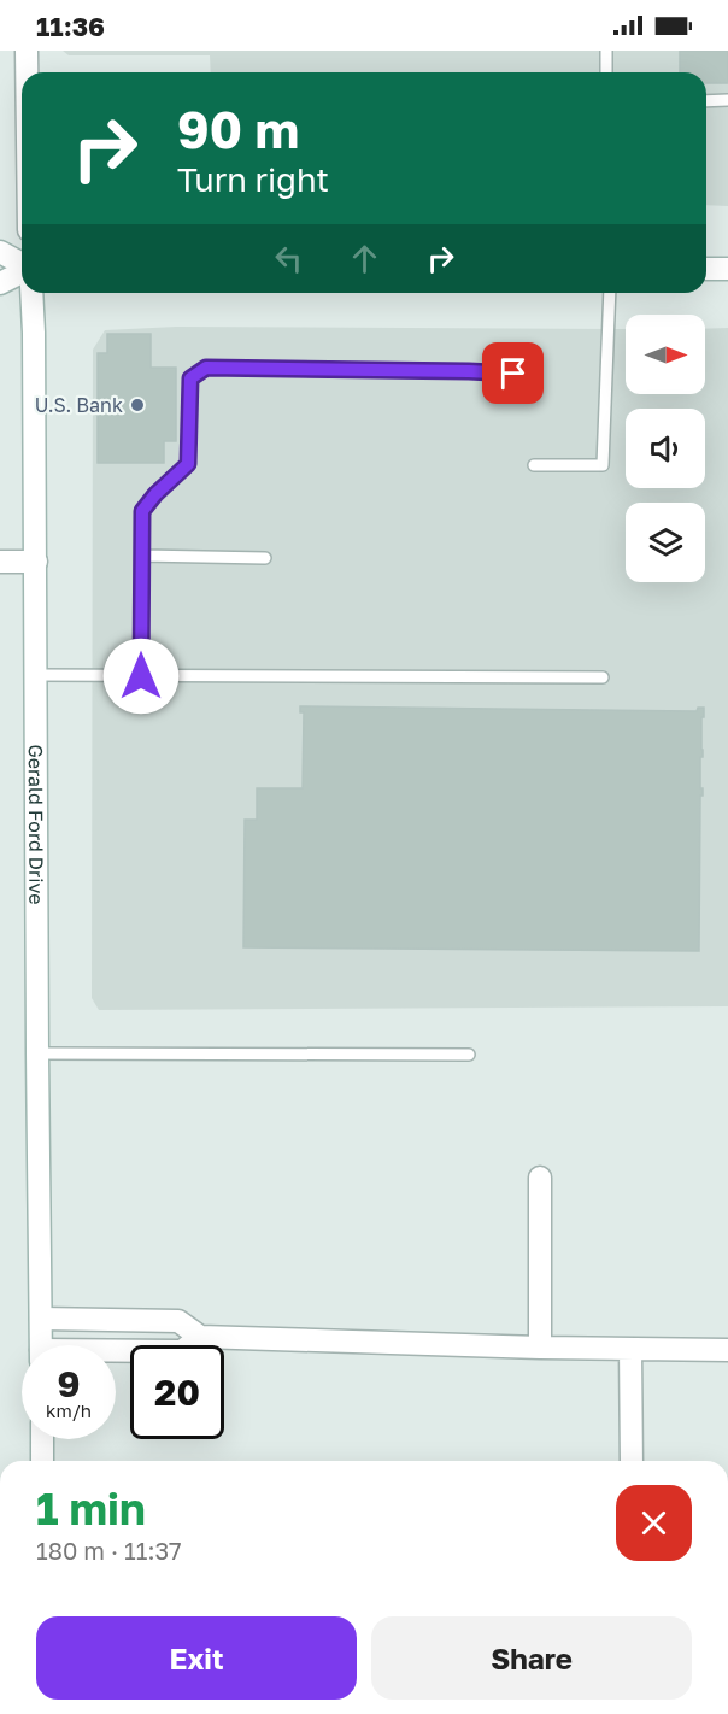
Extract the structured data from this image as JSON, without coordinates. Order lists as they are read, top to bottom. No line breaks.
{"streets":{"street":["Gerald Ford Drive"]},"places":["U.S. Bank"],"north":"right","page":{"status":"11:36","turn":["90 m","Turn right"],"speed":"9 km/h","limit":"20","heading":["1 min","180 m · 11:37"],"buttons":["Exit","Share"]}}
